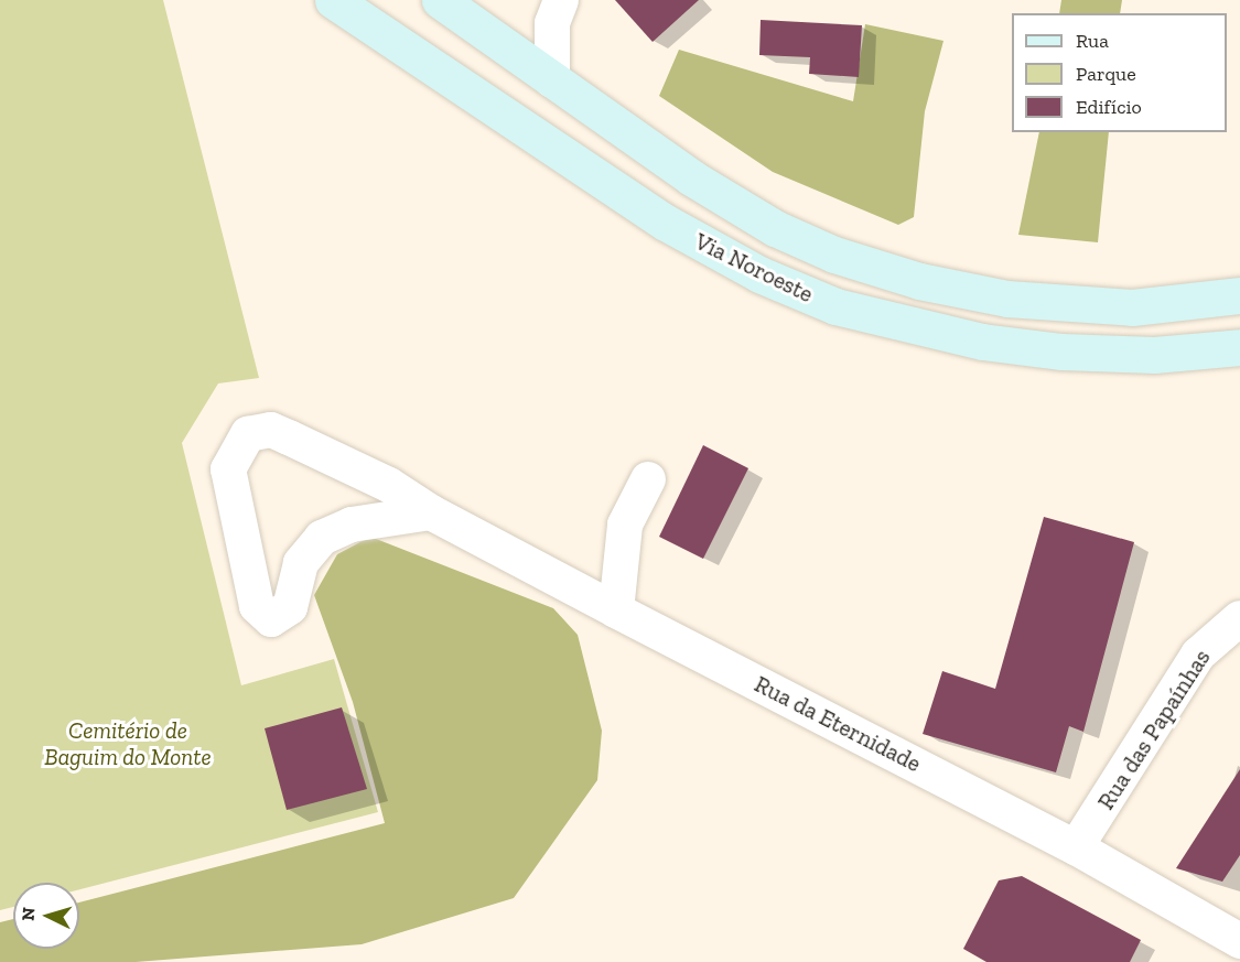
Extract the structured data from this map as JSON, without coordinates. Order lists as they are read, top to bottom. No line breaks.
{"streets":{"main road":["Via Noroeste"],"street":["Rua da Eternidade","Rua das Papaínhas"]},"crossings":[["Rua da Eternidade","Rua das Papaínhas"]],"parks":["Cemitério de Baguim do Monte"],"legend":["Rua","Parque","Edifício"],"north":"left"}
